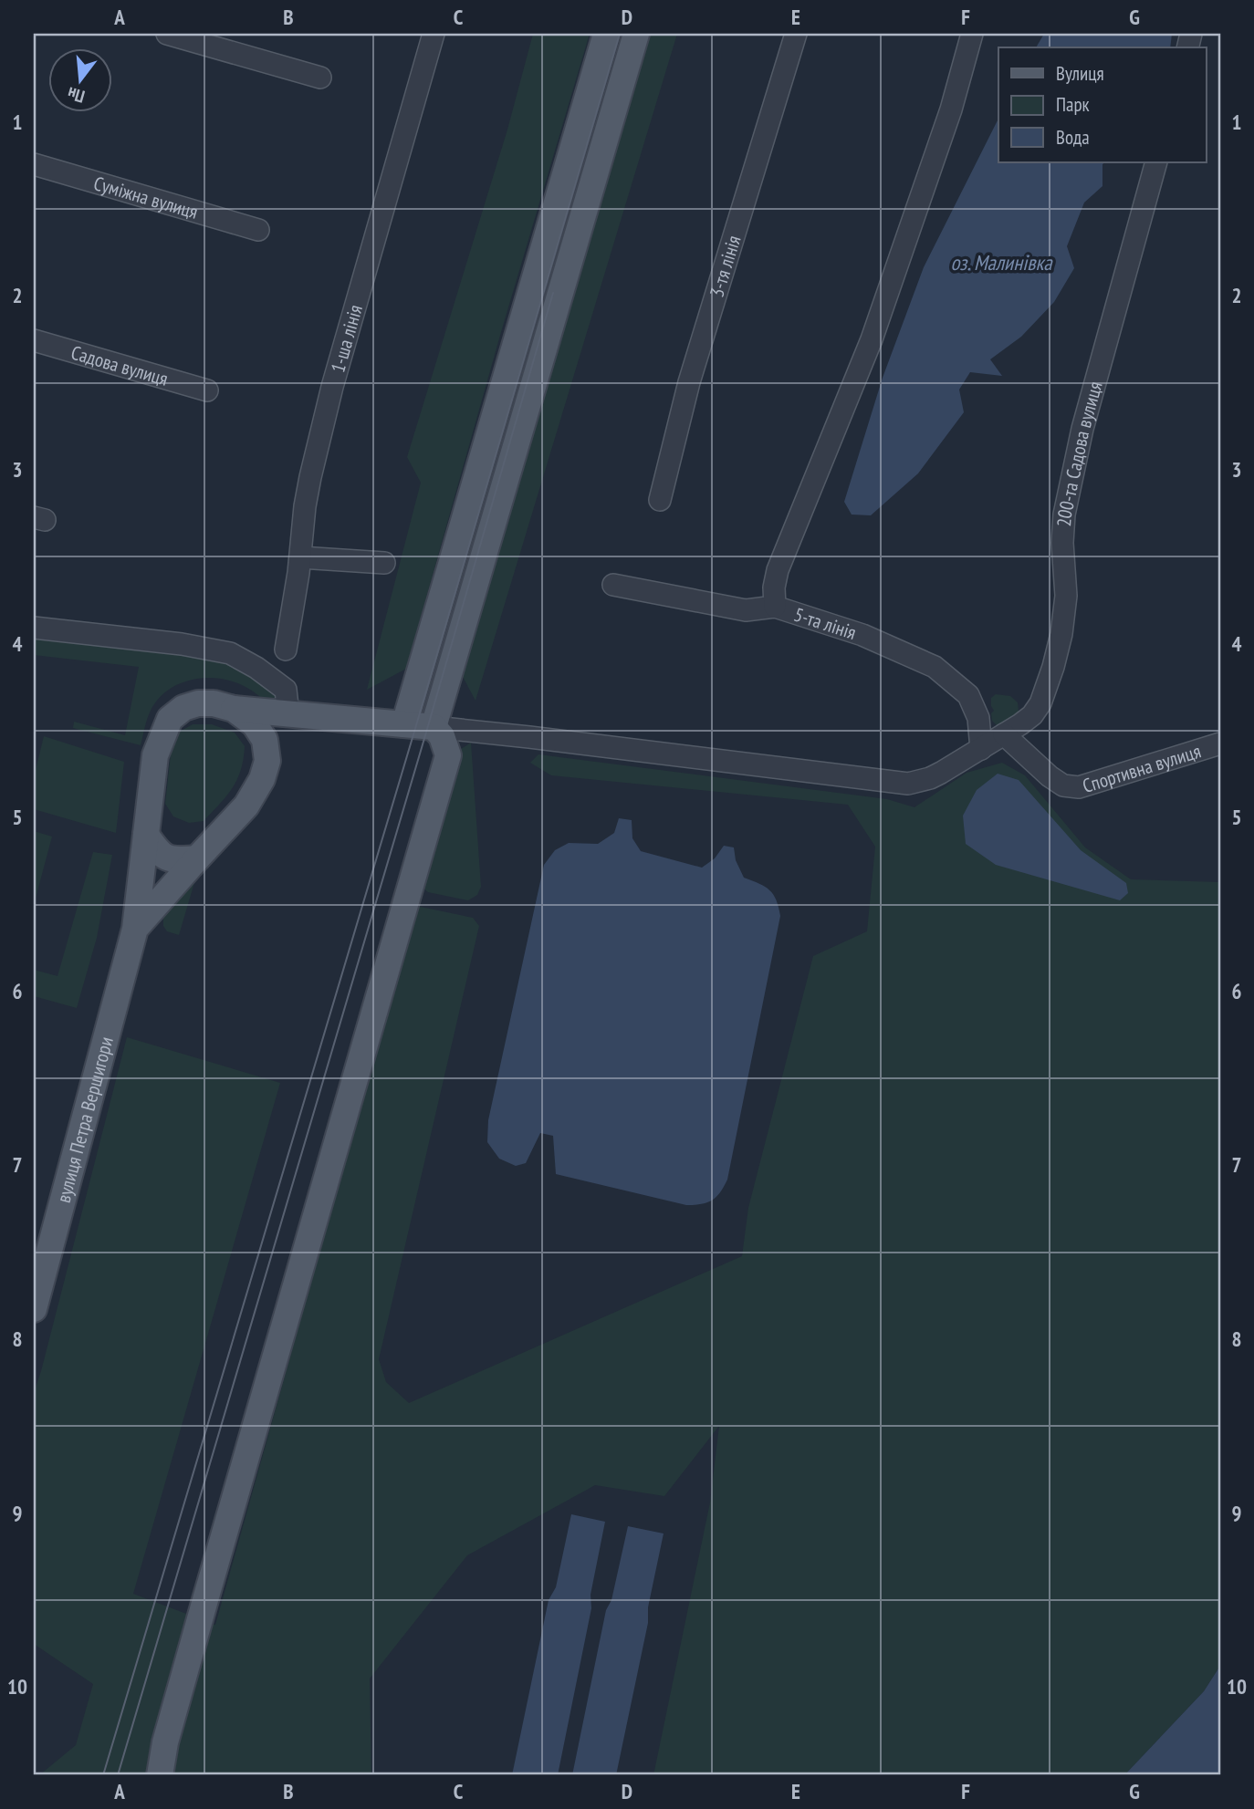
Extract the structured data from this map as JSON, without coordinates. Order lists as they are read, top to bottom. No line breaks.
{"streets":{"main road":["вулиця Петра Вершигори"],"street":["Суміжна вулиця","3-тя лінія","1-ша лінія","Садова вулиця","200-та Садова вулиця","5-та лінія","Спортивна вулиця"]},"crossings":[["200-та Садова вулиця","5-та лінія"],["200-та Садова вулиця","Спортивна вулиця"]],"water":["оз. Малинівка"],"legend":["Вулиця","Парк","Вода"],"north":"bottom","grid":{"columns":["A","B","C","D","E","F","G"],"rows":["1","2","3","4","5","6","7","8","9","10"]}}
